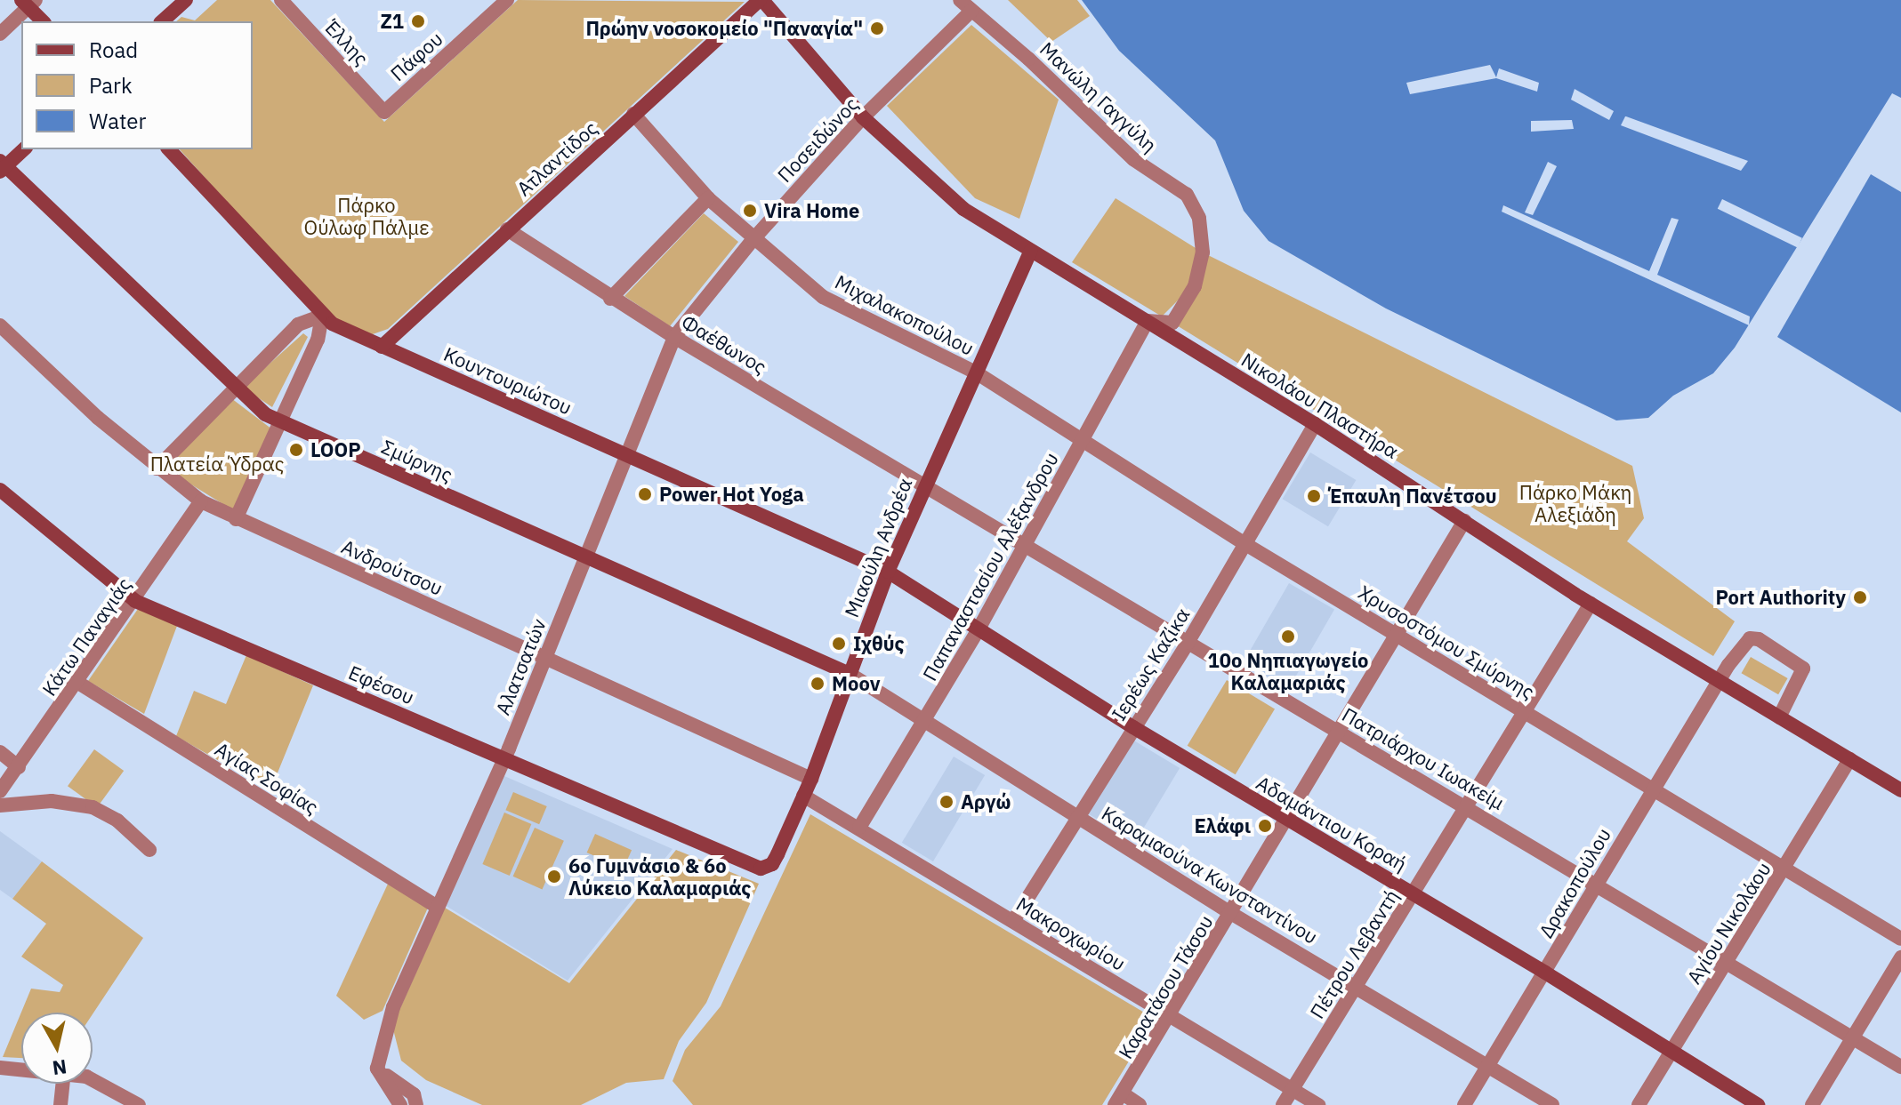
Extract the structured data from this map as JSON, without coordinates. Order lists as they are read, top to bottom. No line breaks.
{"streets":{"main road":["Ατλαντίδος","Κουντουριώτου","Νικολάου Πλαστήρα","Σμύρνης","Μιαούλη Ανδρέα","Εφέσου","Αδαμάντιου Κοραή"],"street":["Έλλης","Πάφου","Μανώλη Γαγγύλη","Ποσειδώνος","Μιχαλακοπούλου","Φαέθωνος","Παπαναστασίου Αλέξανδρου","Ανδρούτσου","Κάτω Παναγιάς","Χρυσοστόμου Σμύρνης","Ιερέως Καζίκα","Αλατσατών","Πατριάρχου Ιωακείμ","Αγίας Σοφίας","Καραμαούνα Κωνσταντίνου","Δρακοπούλου","Αγίου Νικολάου","Μακροχωρίου","Πέτρου Λεβαντή","Καρατάσου Τάσου"]},"crossings":[["Έλλης","Πάφου"],["Μανώλη Γαγγύλη","Ποσειδώνος"],["Μανώλη Γαγγύλη","Νικολάου Πλαστήρα"],["Μανώλη Γαγγύλη","Παπαναστασίου Αλέξανδρου"],["Ποσειδώνος","Μιχαλακοπούλου"],["Ποσειδώνος","Φαέθωνος"],["Ποσειδώνος","Νικολάου Πλαστήρα"],["Ποσειδώνος","Αλατσατών"],["Ατλαντίδος","Μιχαλακοπούλου"],["Ατλαντίδος","Φαέθωνος"],["Ατλαντίδος","Κουντουριώτου"],["Ατλαντίδος","Νικολάου Πλαστήρα"],["Μιχαλακοπούλου","Μιαούλη Ανδρέα"],["Μιχαλακοπούλου","Χρυσοστόμου Σμύρνης"],["Φαέθωνος","Μιαούλη Ανδρέα"],["Φαέθωνος","Αλατσατών"],["Φαέθωνος","Πατριάρχου Ιωακείμ"],["Κουντουριώτου","Μιαούλη Ανδρέα"],["Κουντουριώτου","Αλατσατών"],["Κουντουριώτου","Αδαμάντιου Κοραή"],["Νικολάου Πλαστήρα","Μιαούλη Ανδρέα"],["Νικολάου Πλαστήρα","Παπαναστασίου Αλέξανδρου"],["Νικολάου Πλαστήρα","Ιερέως Καζίκα"],["Νικολάου Πλαστήρα","Δρακοπούλου"],["Νικολάου Πλαστήρα","Αγίου Νικολάου"],["Νικολάου Πλαστήρα","Πέτρου Λεβαντή"],["Νικολάου Πλαστήρα","Καρατάσου Τάσου"],["Σμύρνης","Μιαούλη Ανδρέα"],["Σμύρνης","Αλατσατών"],["Σμύρνης","Καραμαούνα Κωνσταντίνου"],["Μιαούλη Ανδρέα","Ανδρούτσου"],["Μιαούλη Ανδρέα","Χρυσοστόμου Σμύρνης"],["Μιαούλη Ανδρέα","Εφέσου"],["Μιαούλη Ανδρέα","Πατριάρχου Ιωακείμ"],["Μιαούλη Ανδρέα","Αδαμάντιου Κοραή"],["Μιαούλη Ανδρέα","Καραμαούνα Κωνσταντίνου"],["Μιαούλη Ανδρέα","Μακροχωρίου"],["Παπαναστασίου Αλέξανδρου","Χρυσοστόμου Σμύρνης"],["Παπαναστασίου Αλέξανδρου","Πατριάρχου Ιωακείμ"],["Παπαναστασίου Αλέξανδρου","Αδαμάντιου Κοραή"],["Παπαναστασίου Αλέξανδρου","Καραμαούνα Κωνσταντίνου"],["Παπαναστασίου Αλέξανδρου","Μακροχωρίου"],["Ανδρούτσου","Κάτω Παναγιάς"],["Ανδρούτσου","Αλατσατών"],["Κάτω Παναγιάς","Εφέσου"],["Κάτω Παναγιάς","Αγίας Σοφίας"],["Χρυσοστόμου Σμύρνης","Ιερέως Καζίκα"],["Χρυσοστόμου Σμύρνης","Δρακοπούλου"],["Χρυσοστόμου Σμύρνης","Αγίου Νικολάου"],["Χρυσοστόμου Σμύρνης","Πέτρου Λεβαντή"],["Χρυσοστόμου Σμύρνης","Καρατάσου Τάσου"],["Ιερέως Καζίκα","Πατριάρχου Ιωακείμ"],["Ιερέως Καζίκα","Αδαμάντιου Κοραή"],["Ιερέως Καζίκα","Καραμαούνα Κωνσταντίνου"],["Ιερέως Καζίκα","Μακροχωρίου"],["Αλατσατών","Εφέσου"],["Αλατσατών","Αγίας Σοφίας"],["Πατριάρχου Ιωακείμ","Δρακοπούλου"],["Πατριάρχου Ιωακείμ","Αγίου Νικολάου"],["Πατριάρχου Ιωακείμ","Πέτρου Λεβαντή"],["Πατριάρχου Ιωακείμ","Καρατάσου Τάσου"],["Αδαμάντιου Κοραή","Δρακοπούλου"],["Αδαμάντιου Κοραή","Αγίου Νικολάου"],["Αδαμάντιου Κοραή","Πέτρου Λεβαντή"],["Αδαμάντιου Κοραή","Καρατάσου Τάσου"],["Καραμαούνα Κωνσταντίνου","Δρακοπούλου"],["Καραμαούνα Κωνσταντίνου","Πέτρου Λεβαντή"],["Καραμαούνα Κωνσταντίνου","Καρατάσου Τάσου"],["Μακροχωρίου","Πέτρου Λεβαντή"],["Μακροχωρίου","Καρατάσου Τάσου"]],"parks":["Πάρκο Ούλωφ Πάλμε","Πλατεία Ύδρας","Πάρκο Μάκη Αλεξιάδη"],"places":["Ζ1","Πρώην νοσοκομείο \"Παναγία\"","Vira Home","LOOP","Power Hot Yoga","Έπαυλη Πανέτσου","Port Authority","10ο Νηπιαγωγείο Καλαμαριάς","Ιχθύς","Moov","Αργώ","Ελάφι","6ο Γυμνάσιο & 6ο Λύκειο Καλαμαριάς"],"legend":["Road","Park","Water"],"north":"bottom"}
